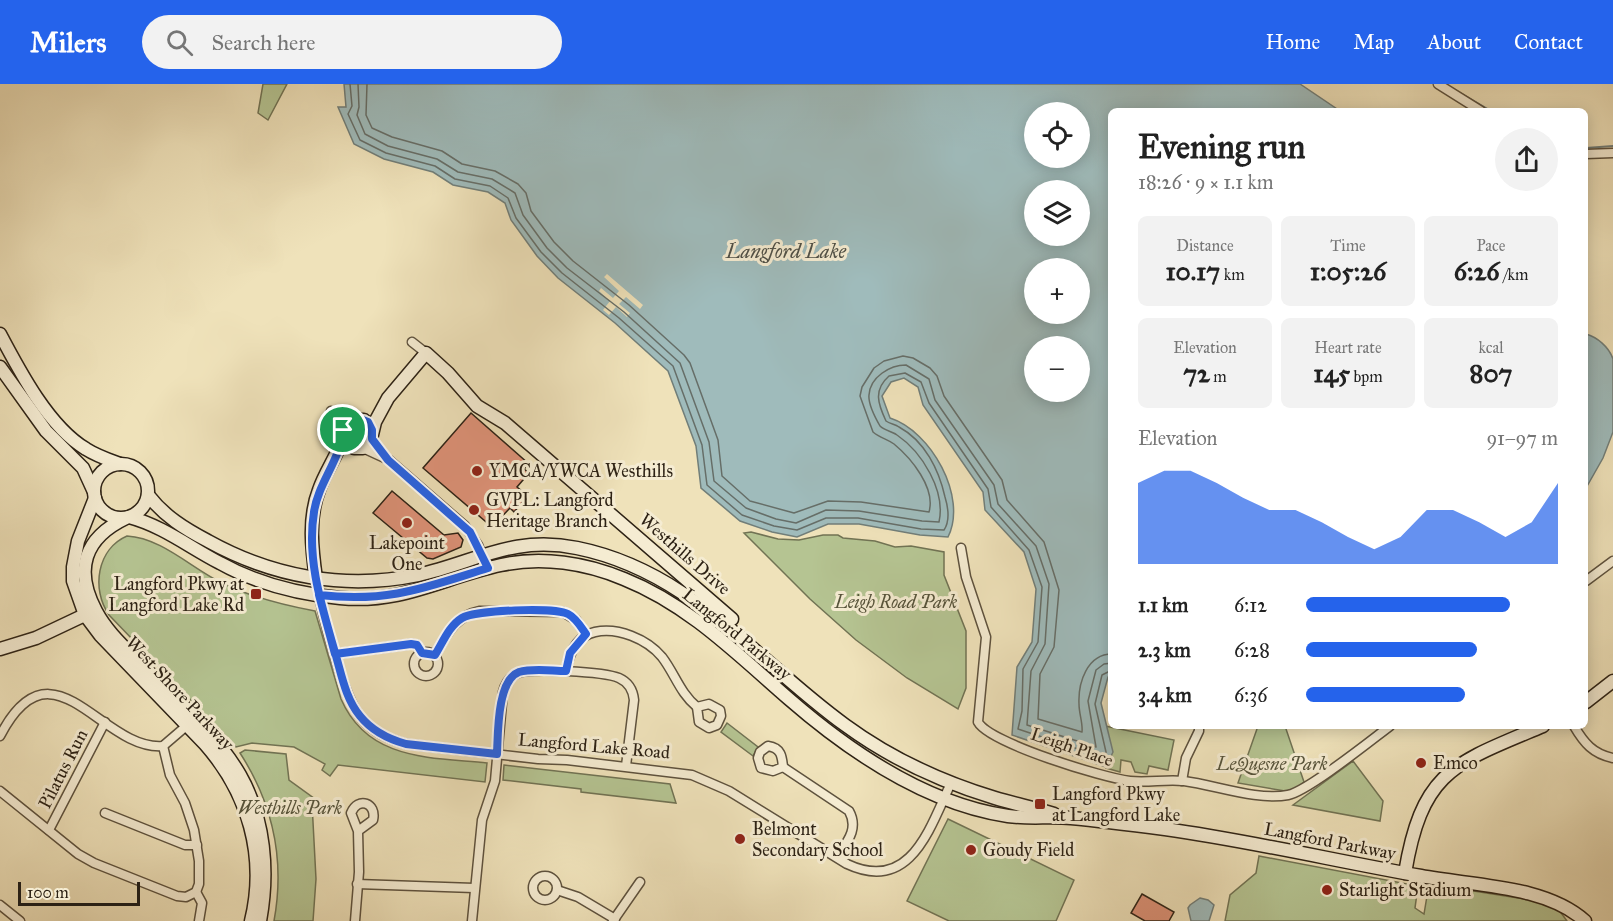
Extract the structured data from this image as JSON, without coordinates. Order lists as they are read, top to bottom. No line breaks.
{"streets":{"main road":["Westhills Drive","Langford Parkway","West Shore Parkway","Langford Lake Road"],"street":["Leigh Place","Pilatus Run"]},"crossings":[["Westhills Drive","Langford Parkway"],["Langford Parkway","West Shore Parkway"],["Langford Parkway","Langford Lake Road"]],"water":["Langford Lake"],"parks":["Leigh Road Park","LeQuesne Park","Westhills Park"],"places":{"other":["YMCA/YWCA Westhills","GVPL: Langford Heritage Branch","Lakepoint One","Emco","Belmont Secondary School","Goudy Field","Starlight Stadium"],"transit":["Langford Pkwy at Langford Lake Rd","Langford Pkwy at Langford Lake"]},"scale_bar":"100 m","page":{"header":"Milers","search":"Search here","nav":["Home","Map","About","Contact"],"map_buttons":["+","−"],"heading":["Evening run","18:26 · 9 × 1.1 km"],"stats":[["Distance","10.17 km"],["Time","1:05:26"],["Pace","6:26 /km"],["Elevation","72 m"],["Heart rate","145 bpm"],["kcal","807"]],"chart":["Elevation","91–97 m"],"list":[{"name":"1.1 km","note":"6:12"},{"name":"2.3 km","note":"6:28"},{"name":"3.4 km","note":"6:36"}],"scale":"100 m"}}
